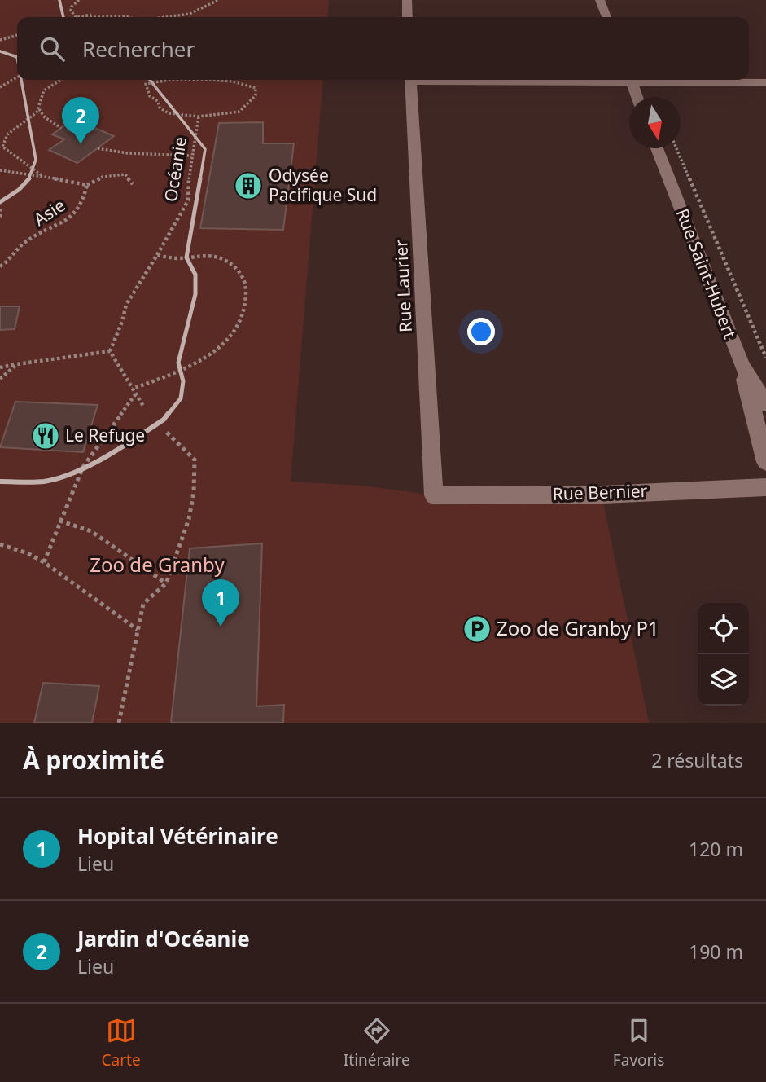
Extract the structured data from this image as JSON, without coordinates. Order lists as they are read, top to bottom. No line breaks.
{"streets":{"street":["Rue Saint-Hubert","Rue Laurier","Rue Bernier"],"path":["Océanie","Asie"]},"crossings":[["Rue Laurier","Rue Bernier"]],"parks":["Zoo de Granby"],"places":{"building":["Odysée Pacifique Sud"],"restaurant":["Le Refuge"],"parking":["Zoo de Granby P1"]},"north":"bottom","page":{"search":"Rechercher","pins":["2","1"],"heading":["À proximité","2 résultats"],"list":[{"mark":"1","name":"Hopital Vétérinaire","note":"Lieu","value":"120 m"},{"mark":"2","name":"Jardin d'Océanie","note":"Lieu","value":"190 m"}],"nav":["Carte","Itinéraire","Favoris"]}}
